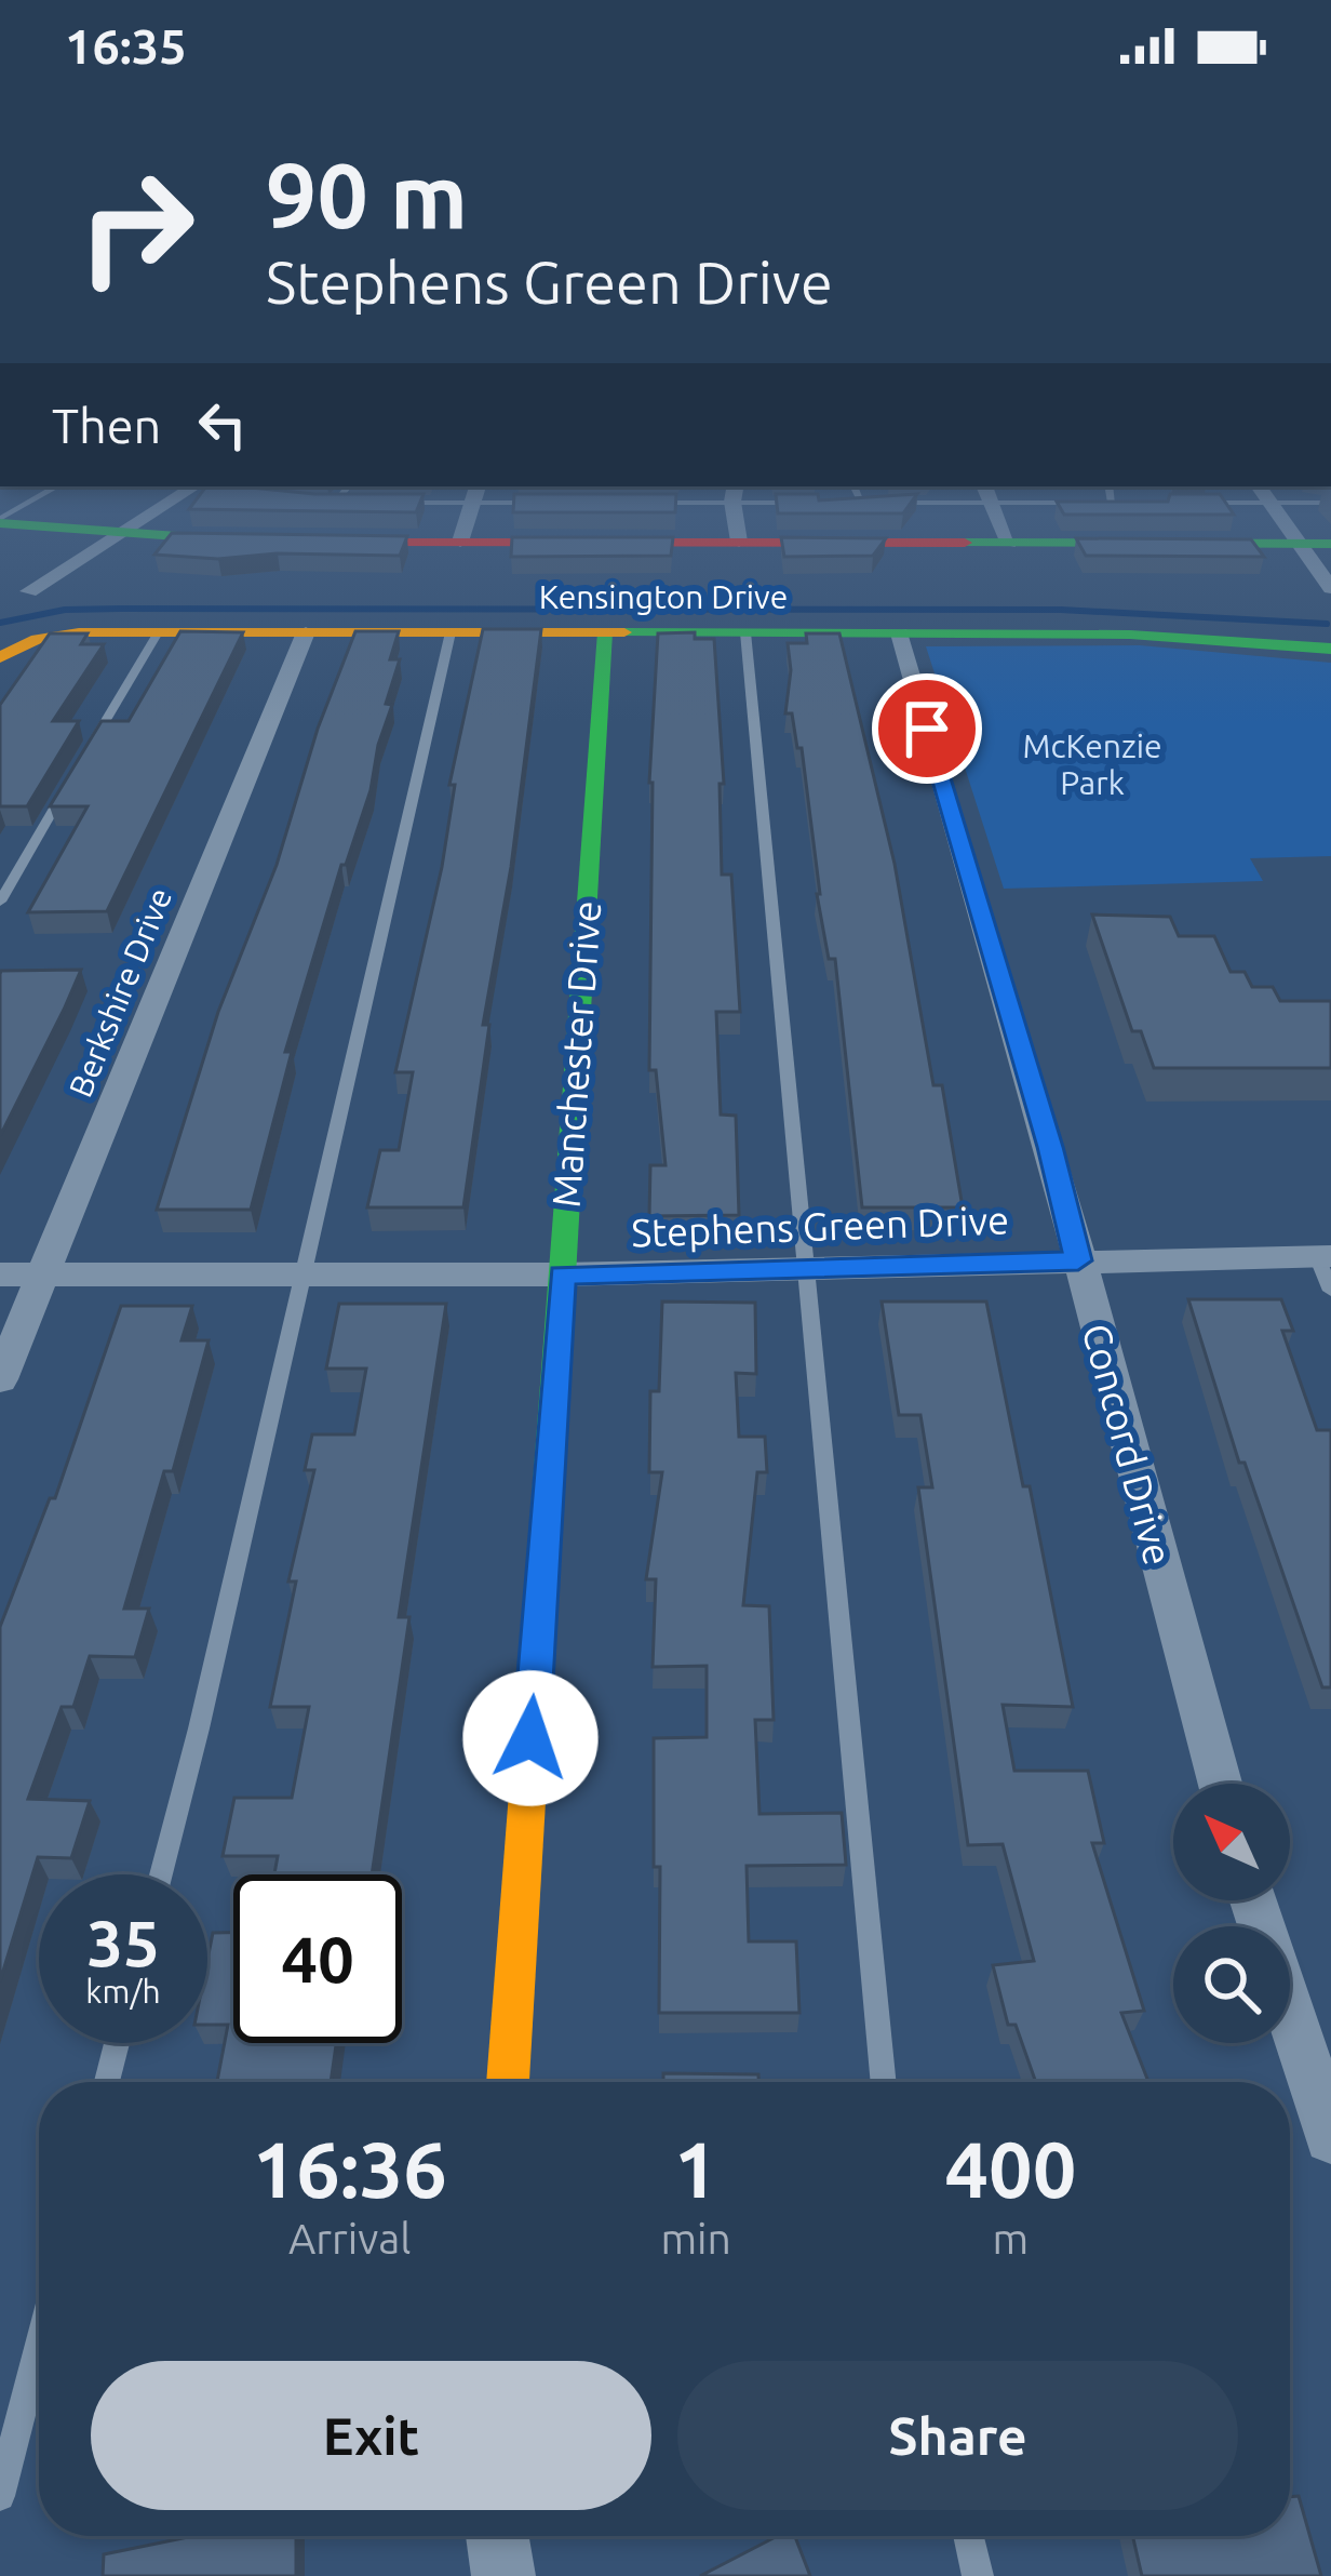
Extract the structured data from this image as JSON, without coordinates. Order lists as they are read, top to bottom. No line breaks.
{"streets":{"street":["Kensington Drive","Berkshire Drive","Manchester Drive","Stephens Green Drive","Concord Drive"]},"crossings":[["Kensington Drive","Berkshire Drive"],["Kensington Drive","Manchester Drive"],["Kensington Drive","Concord Drive"],["Berkshire Drive","Stephens Green Drive"],["Manchester Drive","Stephens Green Drive"],["Stephens Green Drive","Concord Drive"]],"parks":["McKenzie Park"],"north":"top left","page":{"status":"16:35","turn":["90 m","Stephens Green Drive"],"then":"Then","speed":"35 km/h","limit":"40","eta":["16:36","Arrival","1","min","400","m"],"buttons":["Exit","Share"]}}
